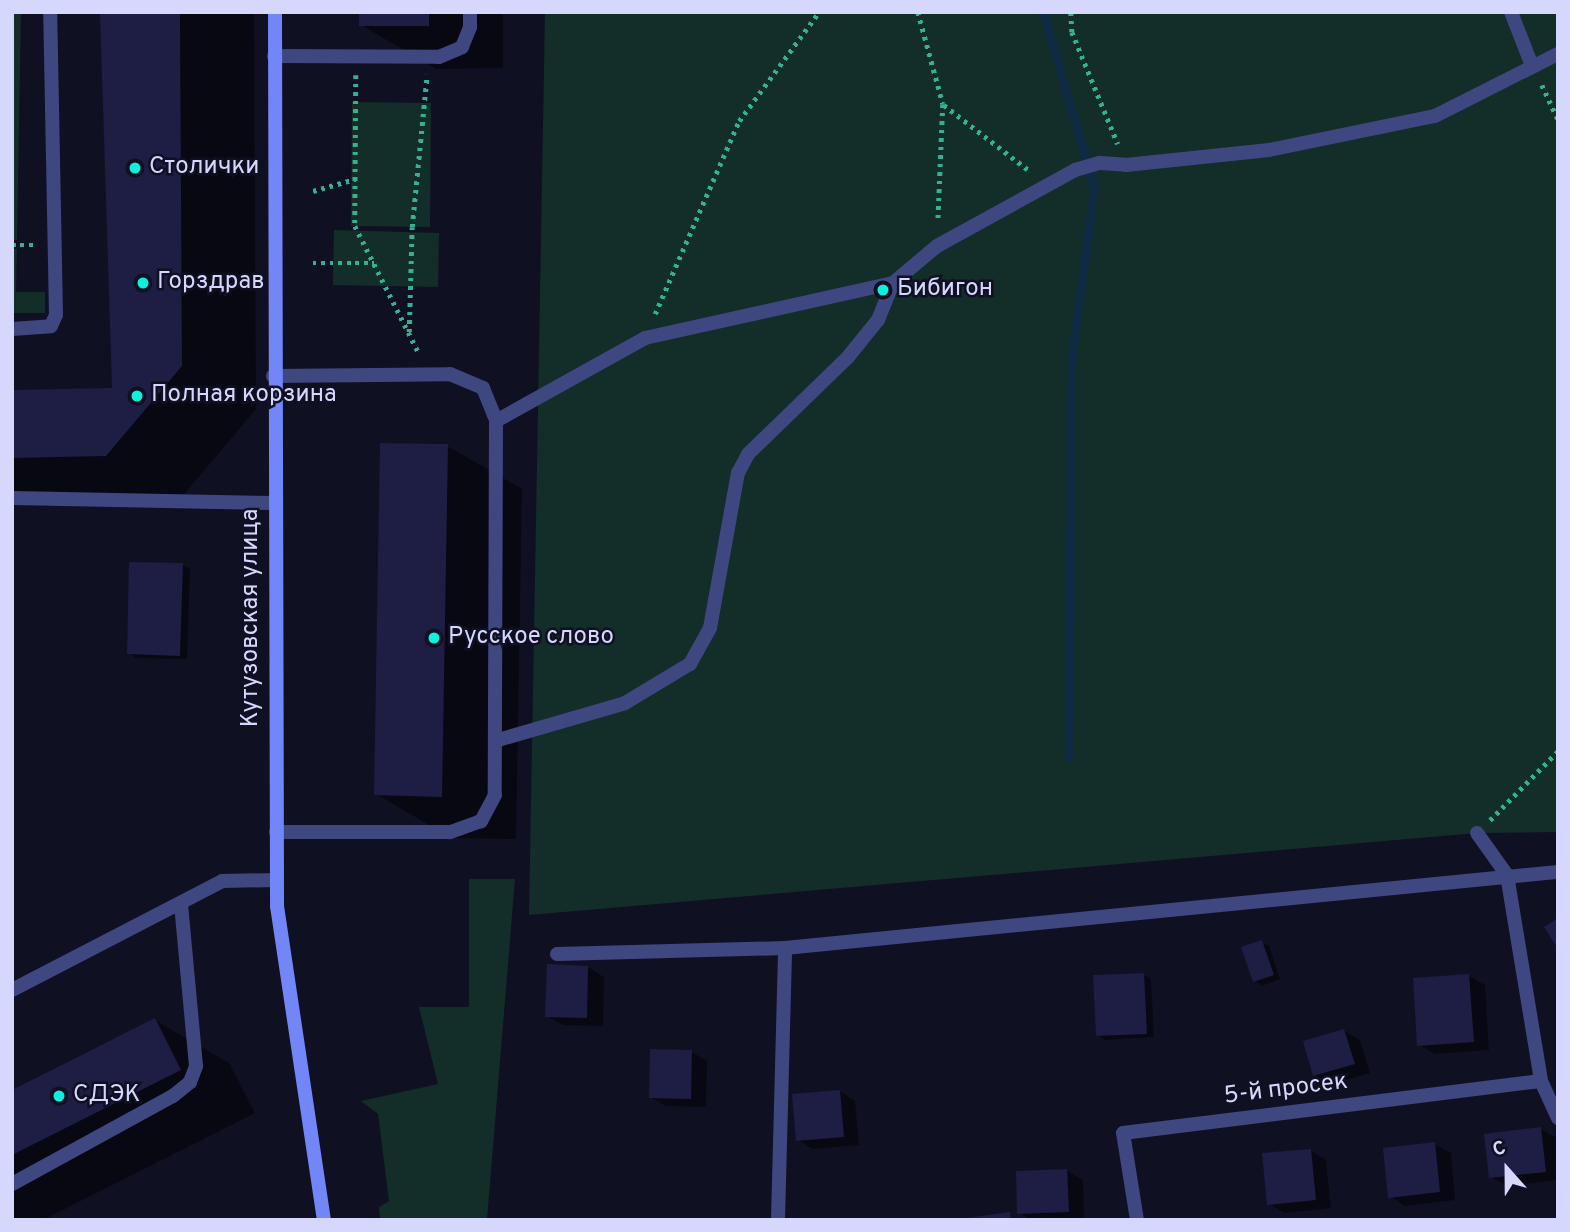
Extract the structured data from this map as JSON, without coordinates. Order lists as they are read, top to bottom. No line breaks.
{"streets":{"street":["Кутузовская улица","5-й просек"]},"places":["Столички","Горздрав","Бибигон","Полная корзина","Русское слово","СДЭК"],"north":"top"}
